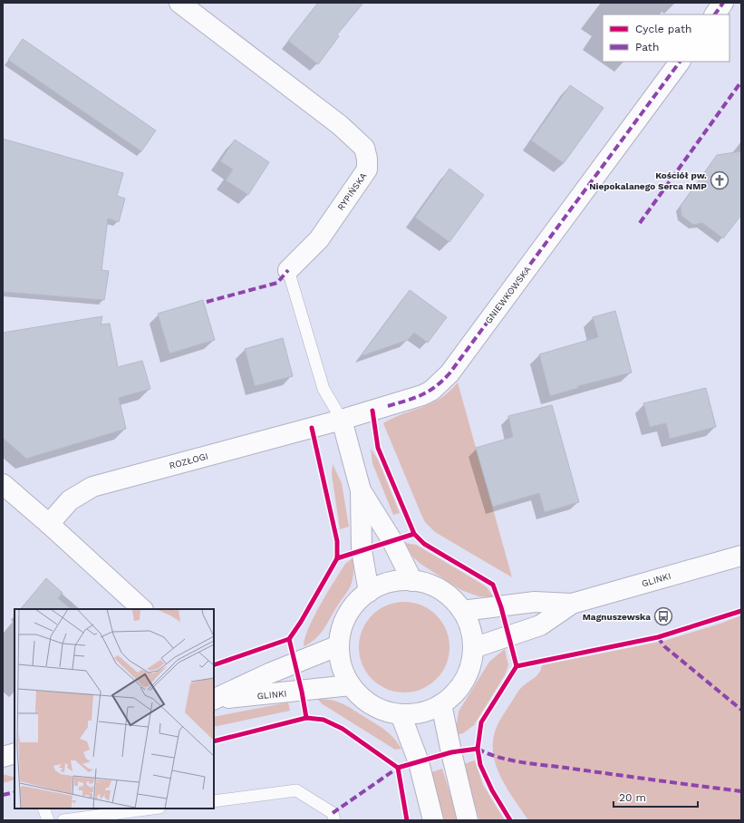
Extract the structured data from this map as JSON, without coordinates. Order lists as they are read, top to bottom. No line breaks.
{"streets":{"street":["RYPIŃSKA","GNIEWKOWSKA","ROZŁOGI","GLINKI"]},"crossings":[["RYPIŃSKA","GNIEWKOWSKA"],["RYPIŃSKA","ROZŁOGI"],["GNIEWKOWSKA","ROZŁOGI"]],"places":{"church":["Kościół pw. Niepokalanego Serca NMP"],"bus stop":["Magnuszewska"]},"legend":["Cycle path","Path"],"scale_bar":"20 m"}
